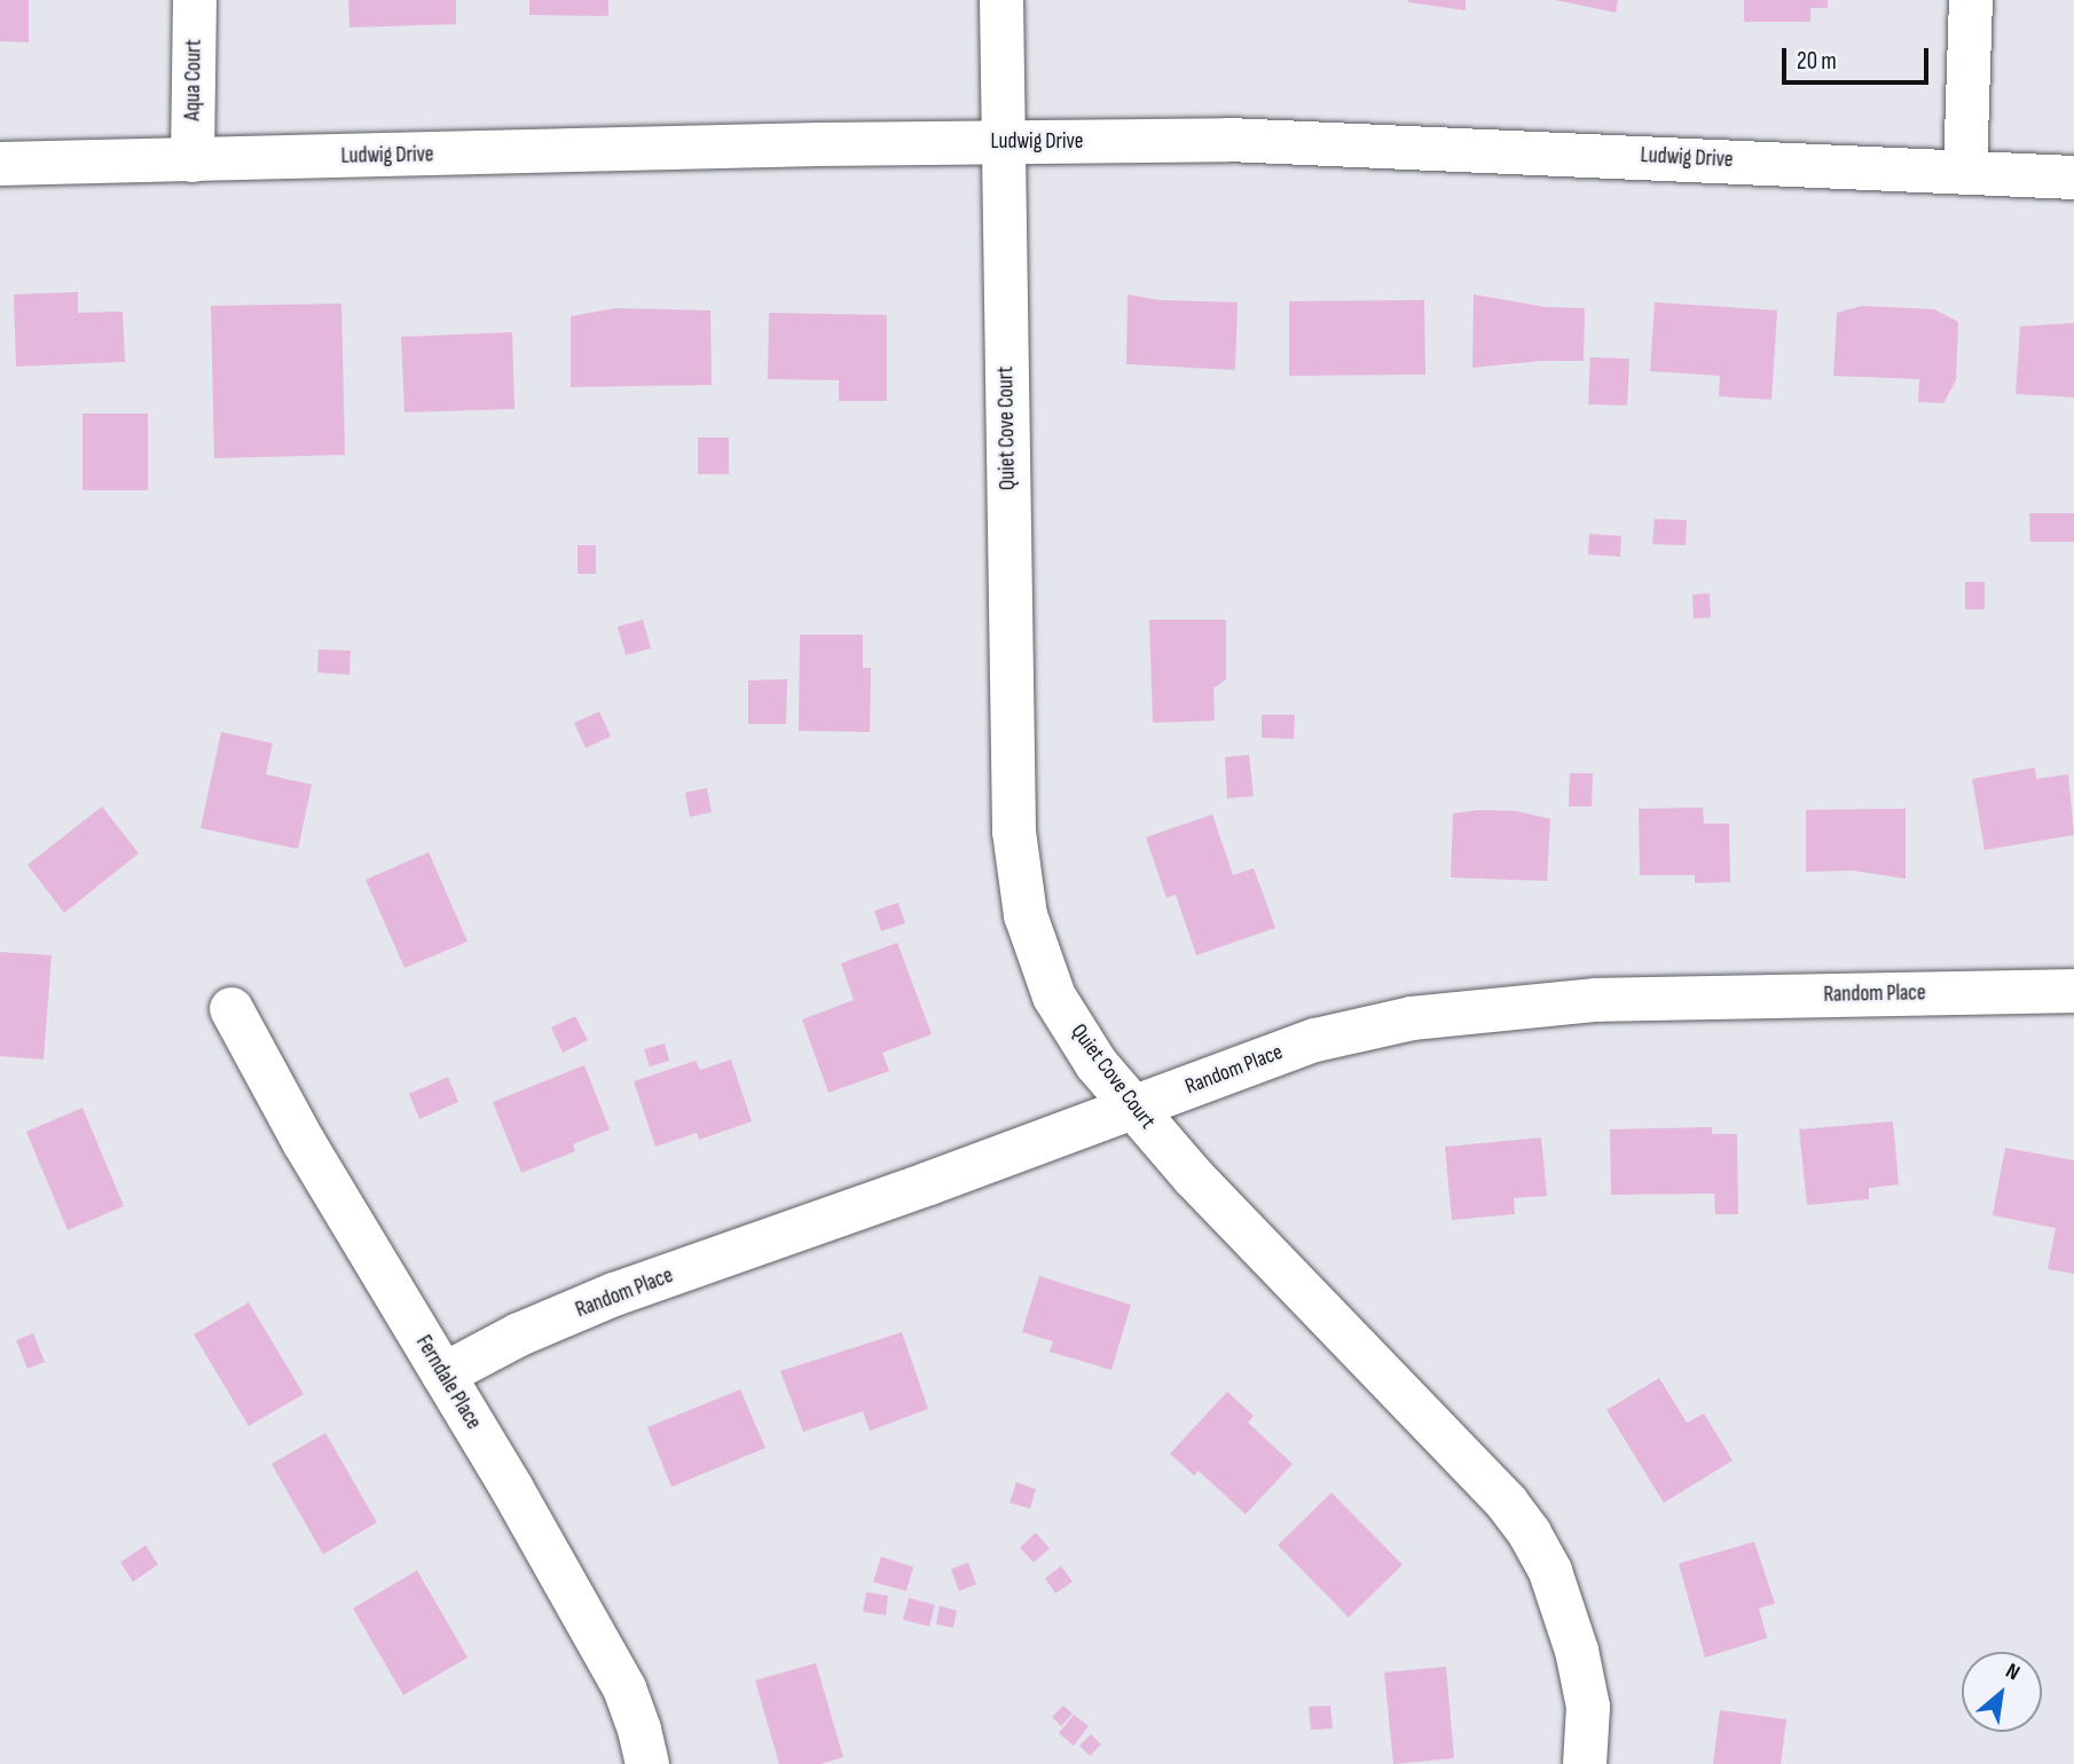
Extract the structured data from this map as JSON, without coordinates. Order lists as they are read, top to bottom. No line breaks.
{"streets":{"street":["Aqua Court","Ludwig Drive","Quiet Cove Court","Random Place","Ferndale Place"]},"crossings":[["Aqua Court","Ludwig Drive"],["Ludwig Drive","Quiet Cove Court"],["Quiet Cove Court","Random Place"],["Random Place","Ferndale Place"]],"scale_bar":"20 m","north":"top right"}
